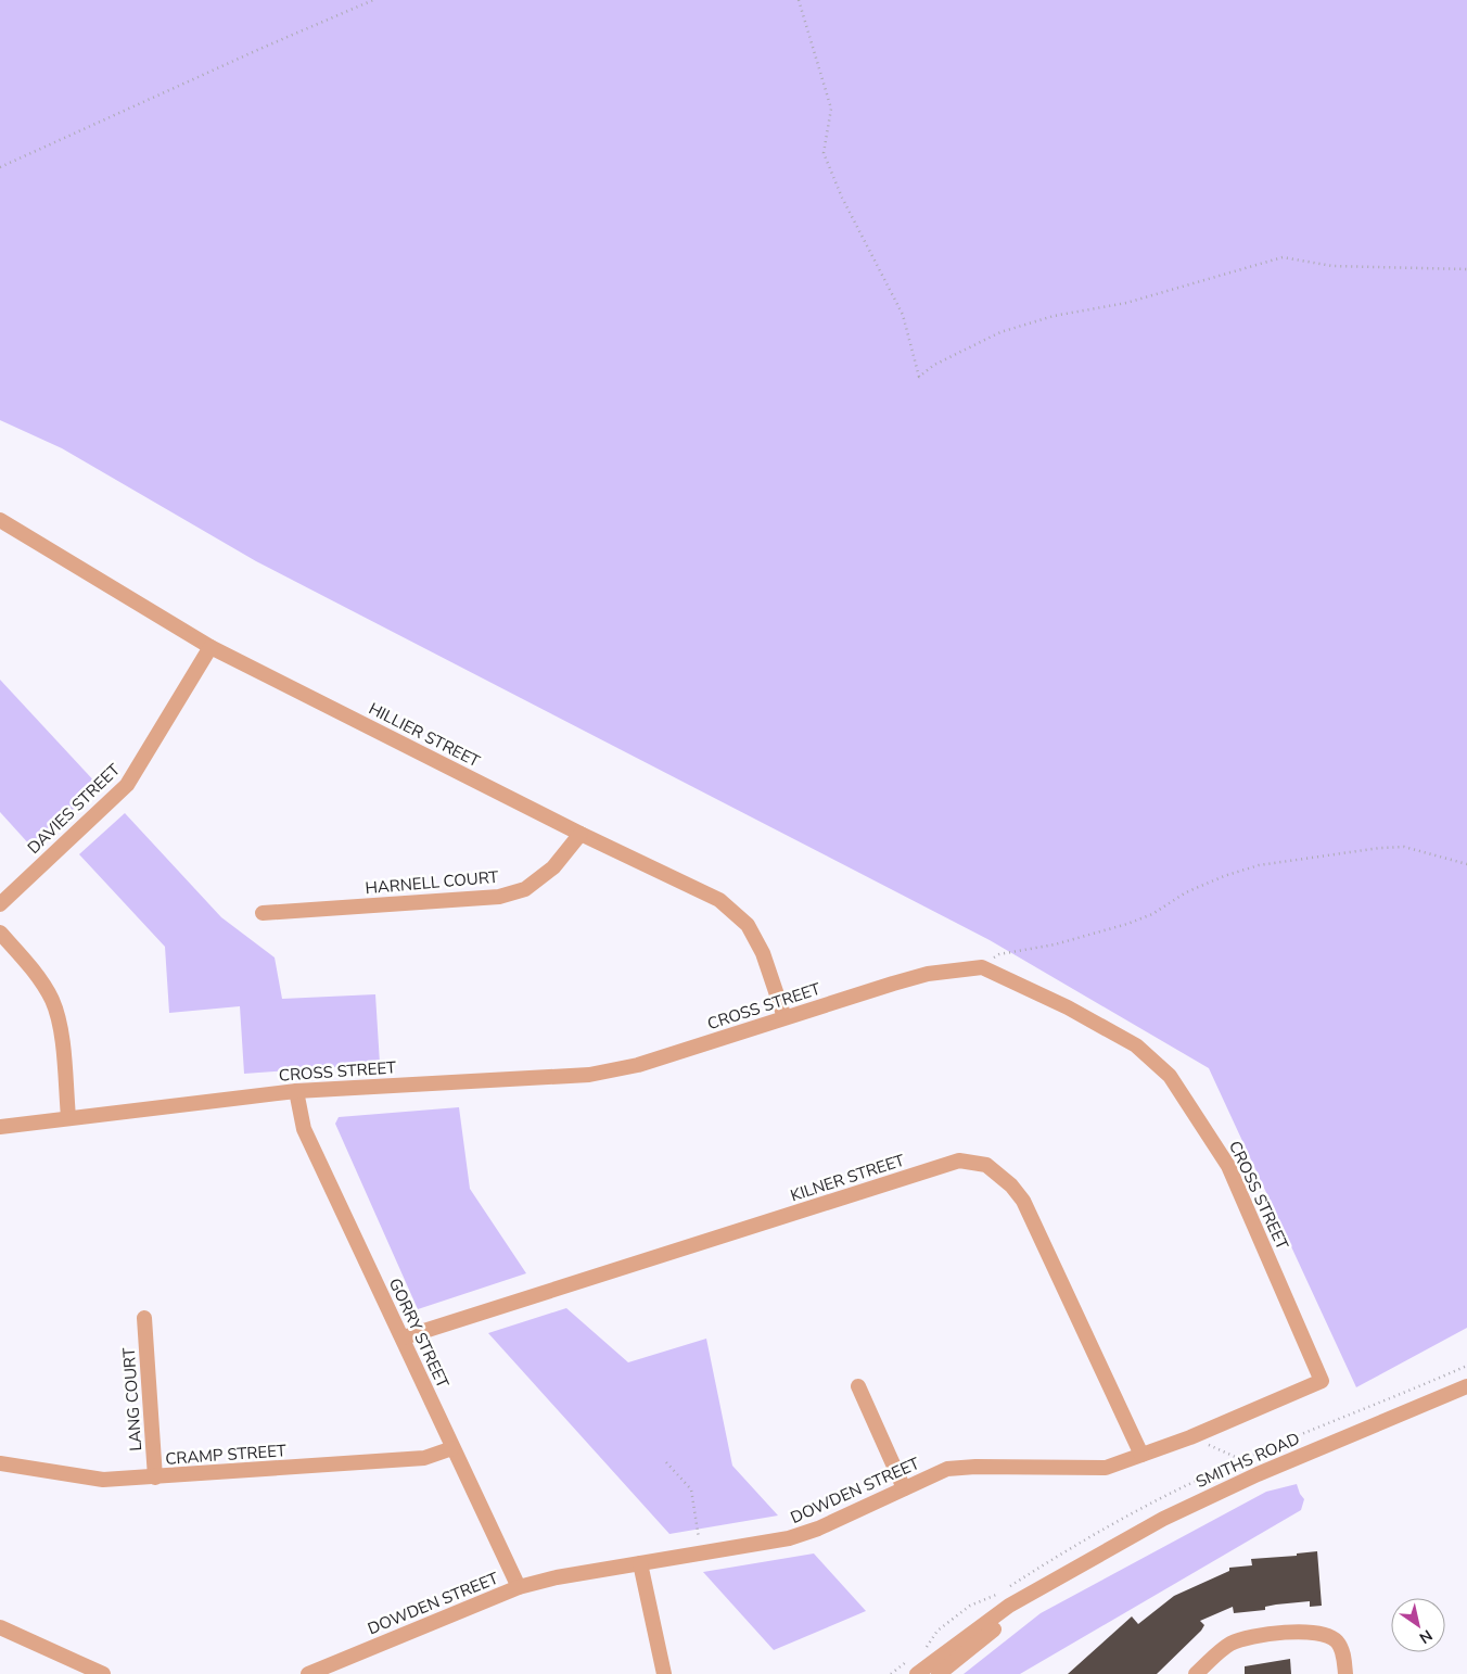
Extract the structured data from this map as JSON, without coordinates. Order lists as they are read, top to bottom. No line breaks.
{"streets":{"street":["HILLIER STREET","DAVIES STREET","HARNELL COURT","CROSS STREET","KILNER STREET","GORRY STREET","LANG COURT","CRAMP STREET","SMITHS ROAD","DOWDEN STREET"]},"crossings":[["HILLIER STREET","DAVIES STREET"],["HILLIER STREET","HARNELL COURT"],["HILLIER STREET","CROSS STREET"],["CROSS STREET","GORRY STREET"],["CROSS STREET","DOWDEN STREET"],["KILNER STREET","GORRY STREET"],["KILNER STREET","DOWDEN STREET"],["GORRY STREET","CRAMP STREET"],["GORRY STREET","DOWDEN STREET"],["LANG COURT","CRAMP STREET"]],"north":"bottom right"}
